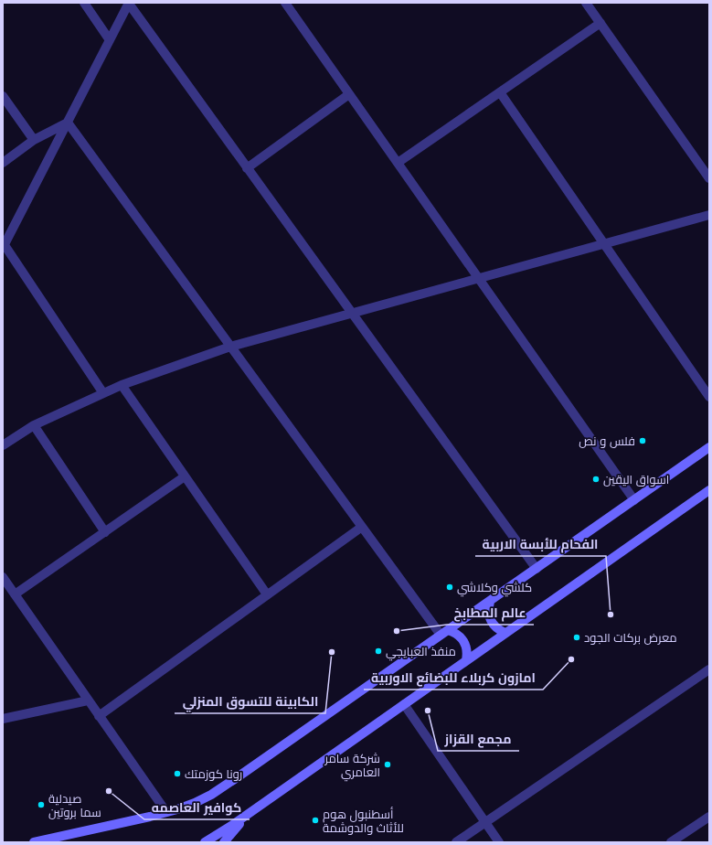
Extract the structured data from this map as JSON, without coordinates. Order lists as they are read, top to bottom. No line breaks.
{"places":["فلس و نص","اسواق اليقين","كلشي وكلاشي","الفحام للأبسة الاربية","عالم المطابخ","معرض بركات الجود","منفذ العبايجي","الكابينة للتسوق المنزلي","امازون كربلاء للبضائع الاوربية","مجمع القزاز","شركة سامر العامري","رونا كوزمتك","كوافير العاصمه","صيدلية سما بروتين","أسطنبول هوم للأثاث والدوشمة"]}
